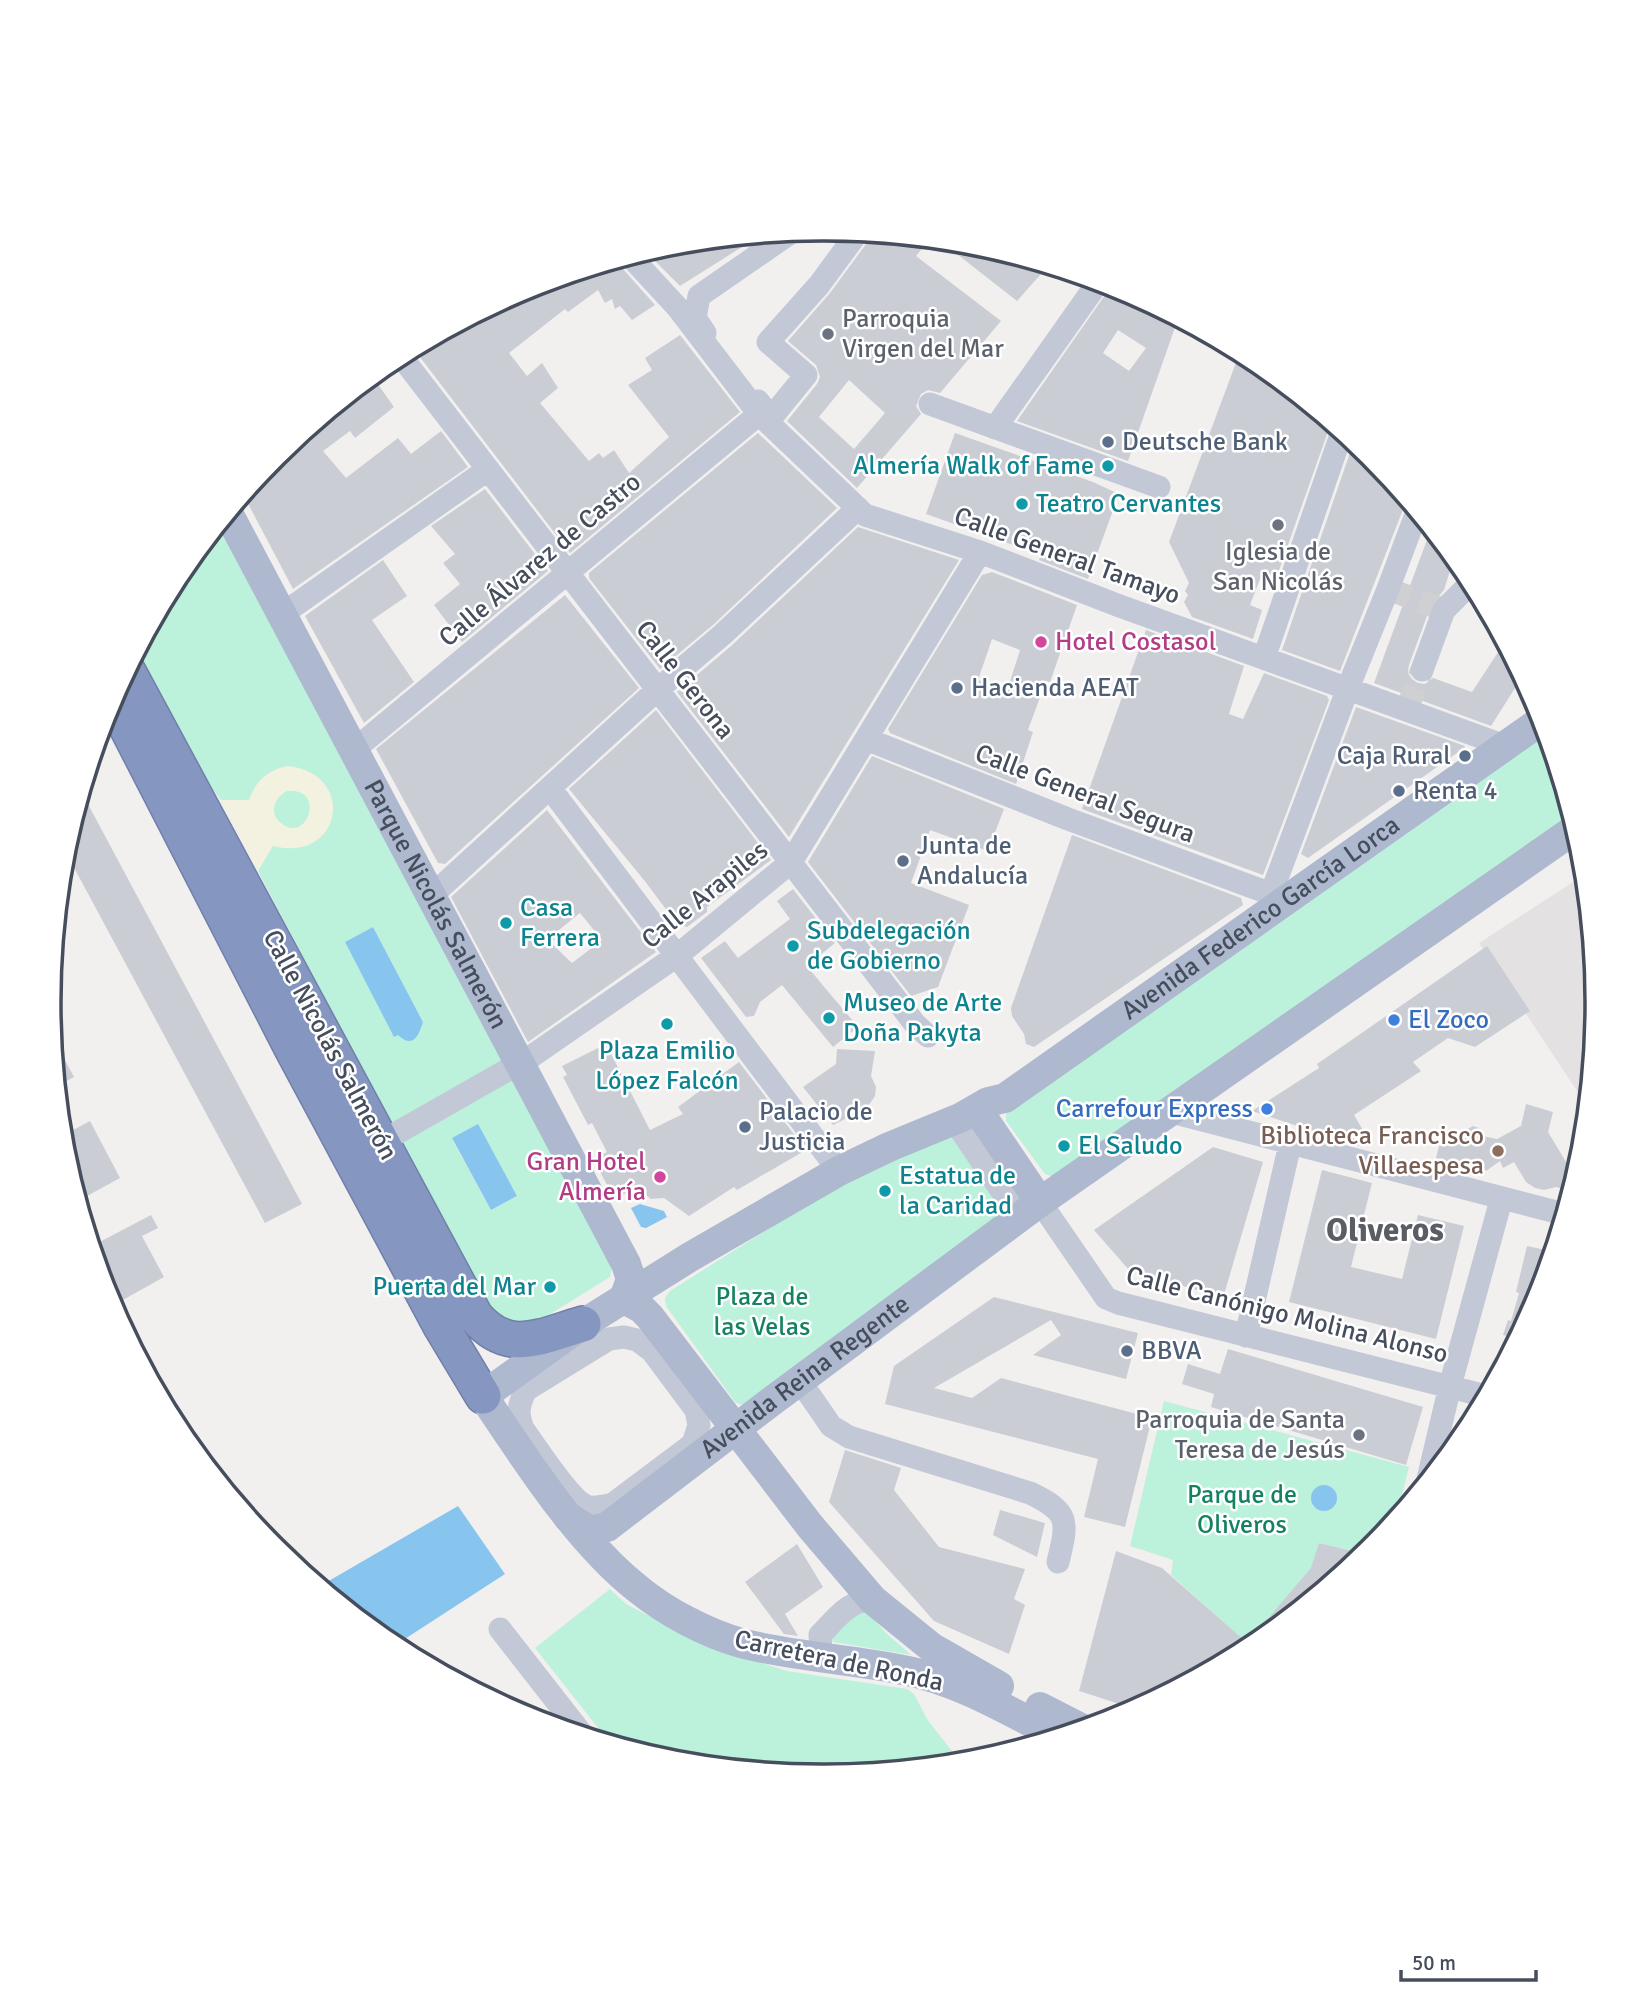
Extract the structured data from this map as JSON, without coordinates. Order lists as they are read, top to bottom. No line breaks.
{"streets":{"highway":["Calle Nicolás Salmerón"],"main road":["Parque Nicolás Salmerón","Avenida Federico García Lorca","Avenida Reina Regente","Carretera de Ronda"],"street":["Calle General Tamayo","Calle Álvarez de Castro","Calle Gerona","Calle General Segura","Calle Arapiles","Calle Canónigo Molina Alonso"]},"crossings":[["Calle General Tamayo","Calle Álvarez de Castro"],["Calle General Tamayo","Calle Arapiles"],["Calle General Tamayo","Avenida Federico García Lorca"],["Calle Álvarez de Castro","Calle Gerona"],["Calle Álvarez de Castro","Parque Nicolás Salmerón"],["Calle Gerona","Calle Arapiles"],["Calle General Segura","Calle Arapiles"],["Calle General Segura","Avenida Federico García Lorca"],["Calle Arapiles","Parque Nicolás Salmerón"],["Calle Arapiles","Calle Nicolás Salmerón"],["Parque Nicolás Salmerón","Carretera de Ronda"],["Calle Nicolás Salmerón","Carretera de Ronda"],["Calle Canónigo Molina Alonso","Avenida Reina Regente"],["Avenida Reina Regente","Carretera de Ronda"]],"districts":["Oliveros"],"parks":["Plaza de las Velas","Parque de Oliveros"],"places":["Parroquia Virgen del Mar","Deutsche Bank","Almería Walk of Fame","Teatro Cervantes","Iglesia de San Nicolás","Hotel Costasol","Hacienda AEAT","Caja Rural","Renta 4","Junta de Andalucía","Casa Ferrera","Subdelegación de Gobierno","Museo de Arte Doña Pakyta","El Zoco","Plaza Emilio López Falcón","Carrefour Express","Palacio de Justicia","El Saludo","Biblioteca Francisco Villaespesa","Gran Hotel Almería","Estatua de la Caridad","Puerta del Mar","BBVA","Parroquia de Santa Teresa de Jesús"],"scale_bar":"50 m"}
